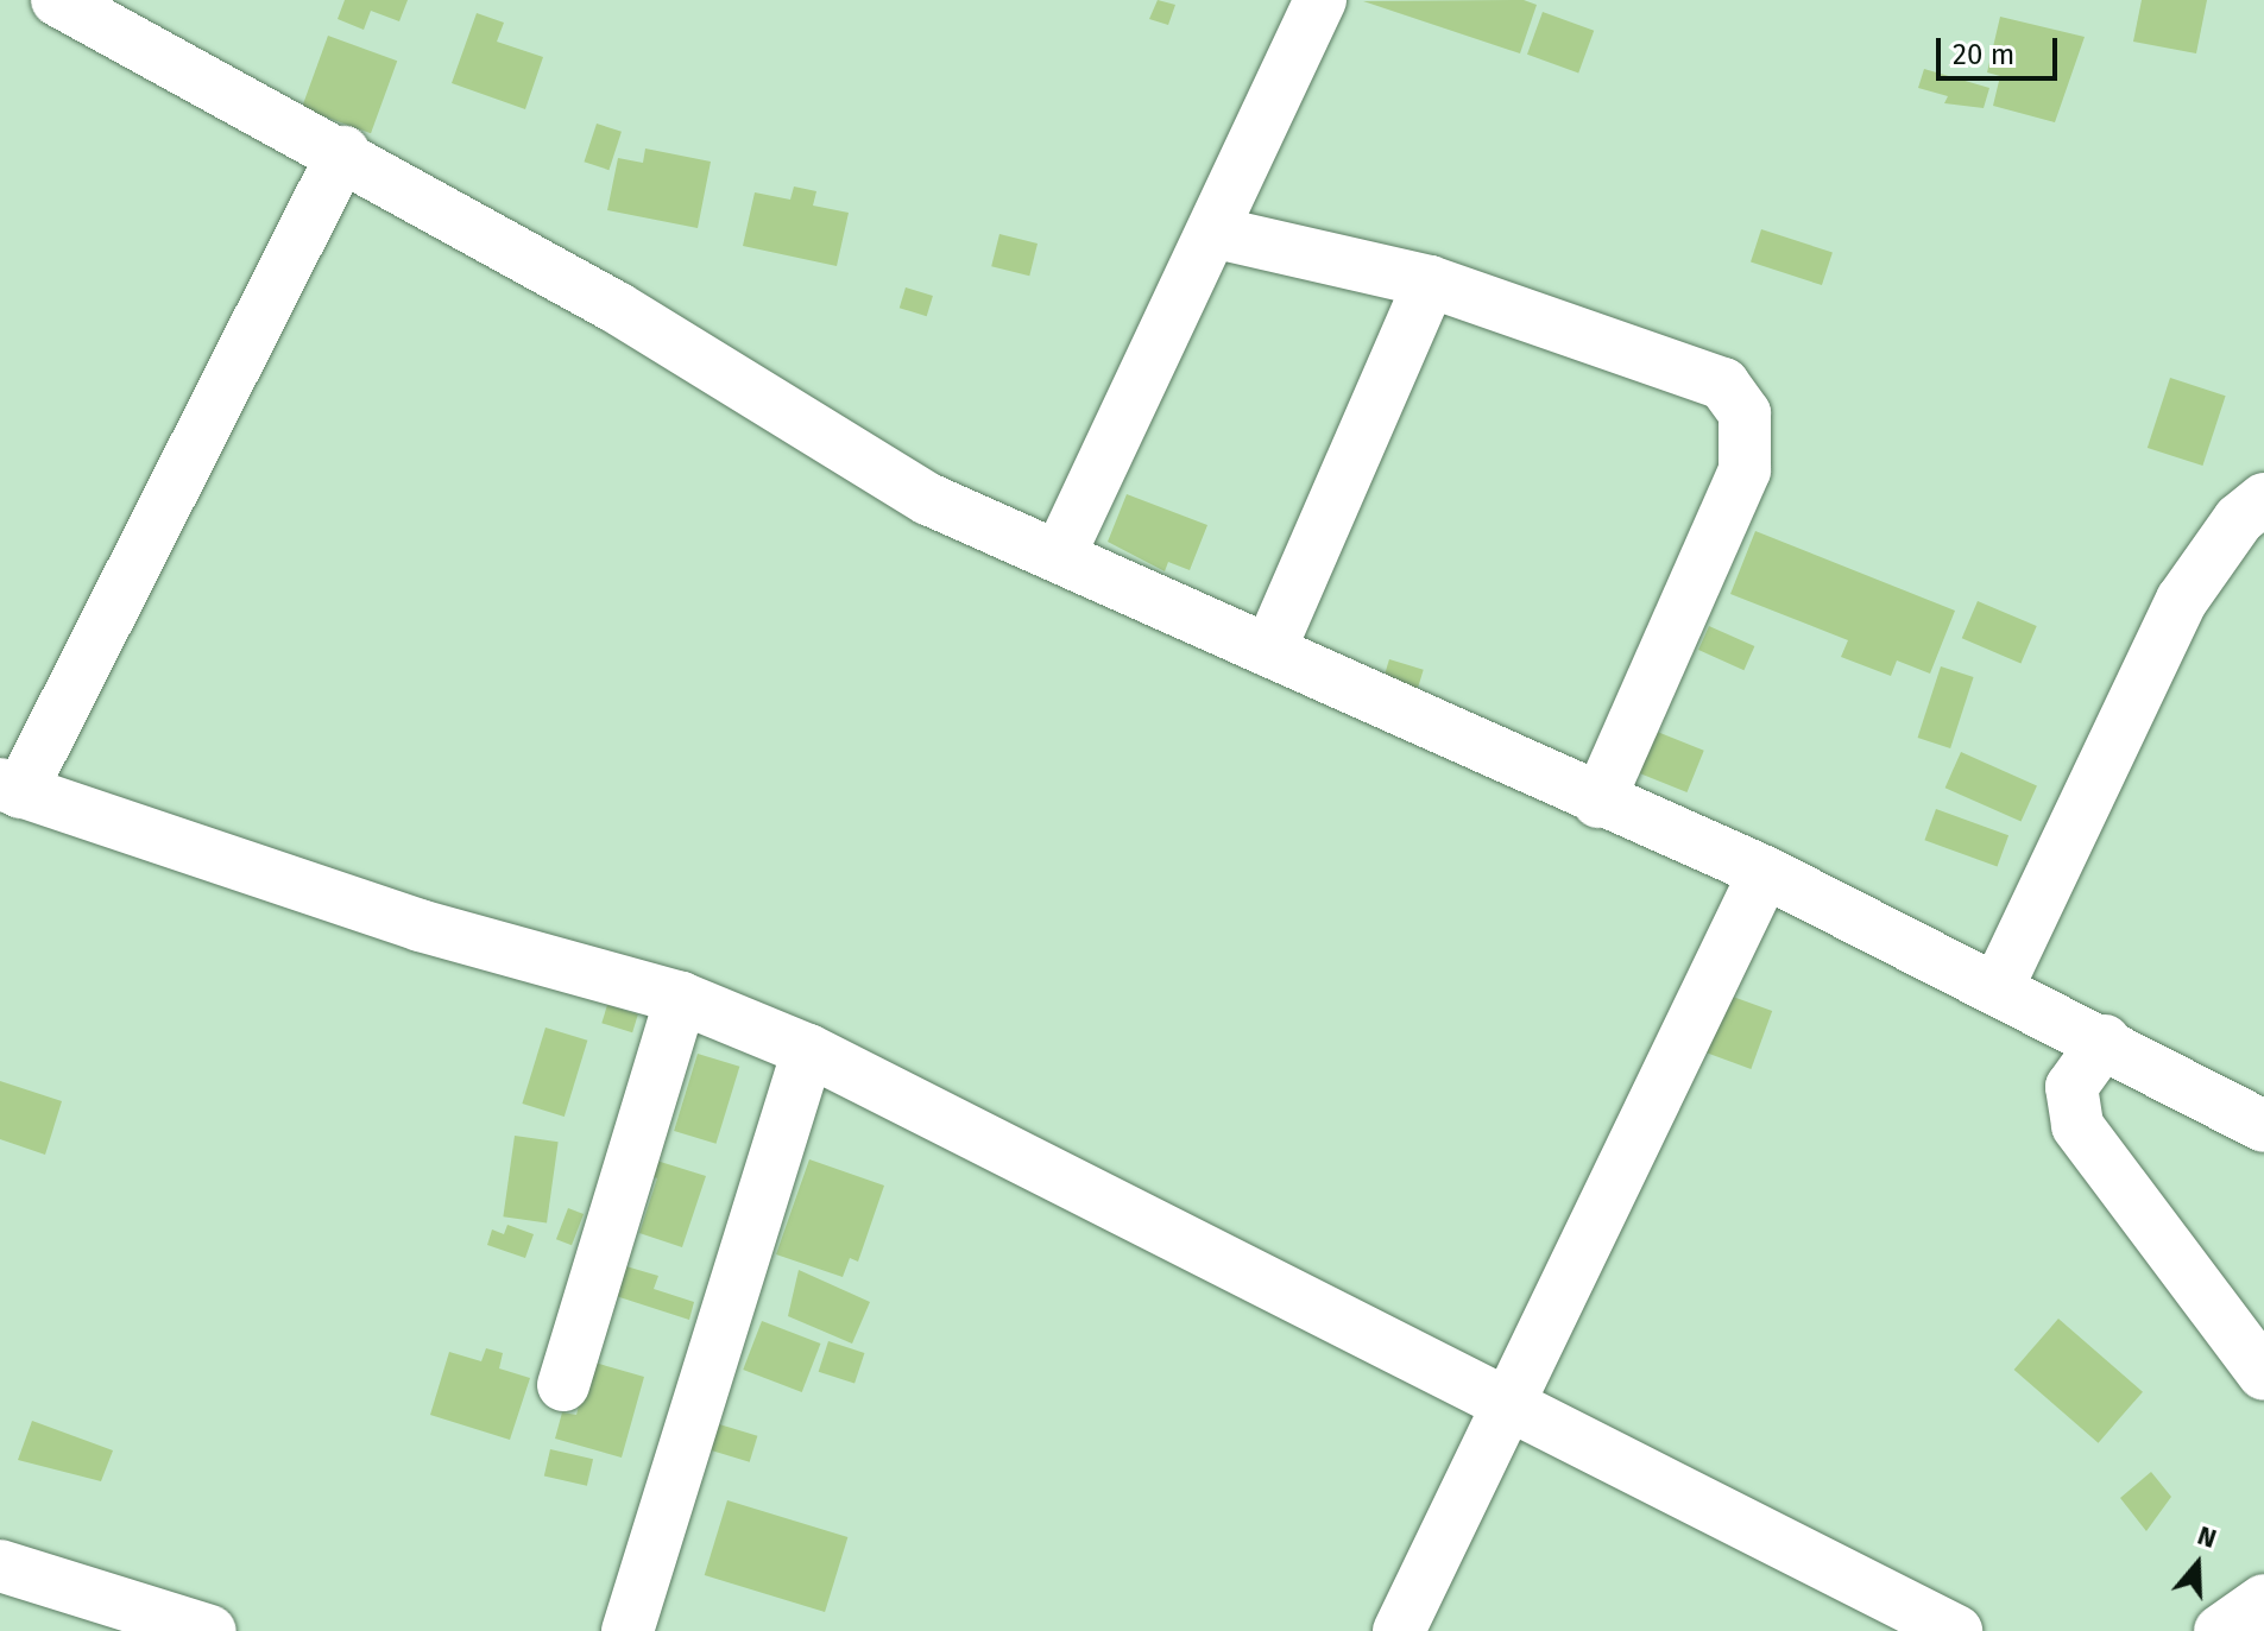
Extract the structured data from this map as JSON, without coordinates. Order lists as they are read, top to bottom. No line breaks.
{"scale_bar":"20 m","north":"top"}
